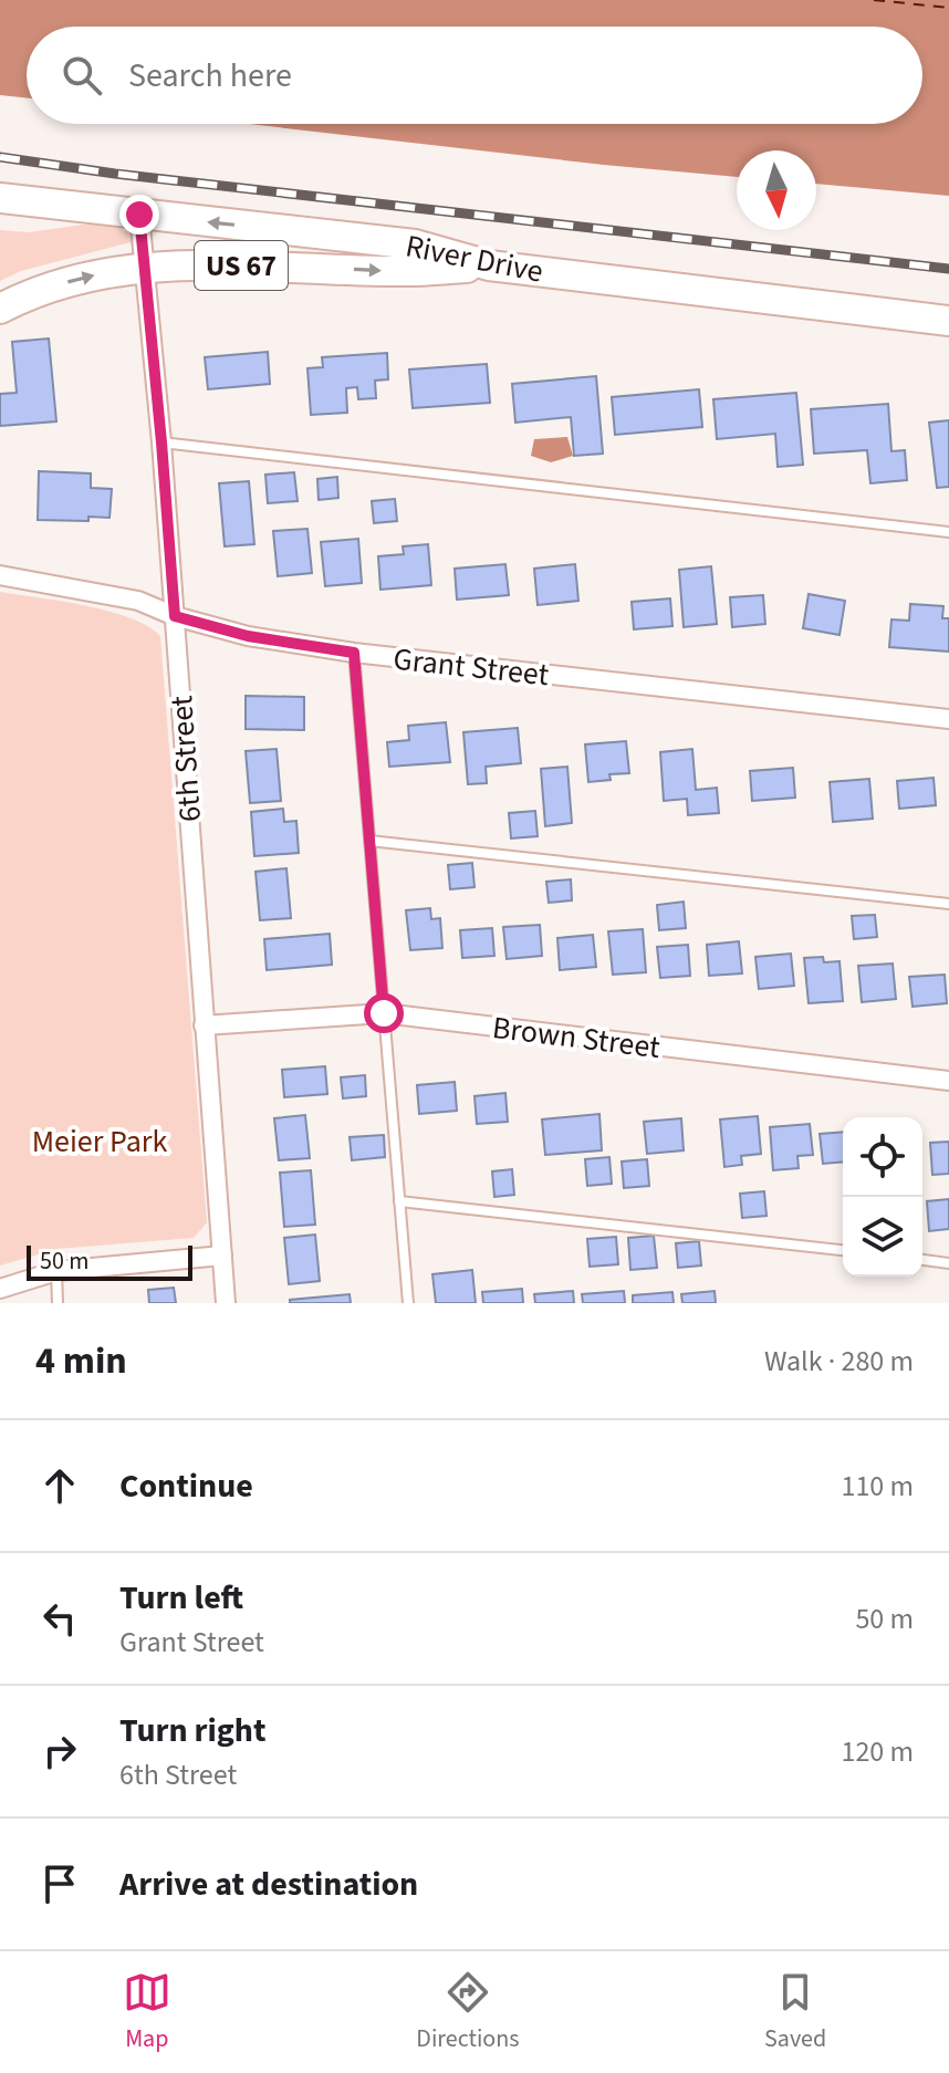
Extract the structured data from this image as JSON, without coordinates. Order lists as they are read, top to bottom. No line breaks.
{"streets":{"main road":["River Drive","US 67"],"street":["Grant Street","6th Street","Brown Street"]},"crossings":[["River Drive","US 67"],["River Drive","6th Street"],["US 67","6th Street"],["Grant Street","6th Street"],["6th Street","Brown Street"]],"parks":["Meier Park"],"scale_bar":"50 m","north":"bottom","page":{"search":"Search here","scale":"50 m","heading":["4 min","Walk · 280 m"],"list":[["Continue","110 m"],["Turn left","Grant Street","50 m"],["Turn right","6th Street","120 m"],"Arrive at destination"],"nav":["Map","Directions","Saved"]}}
